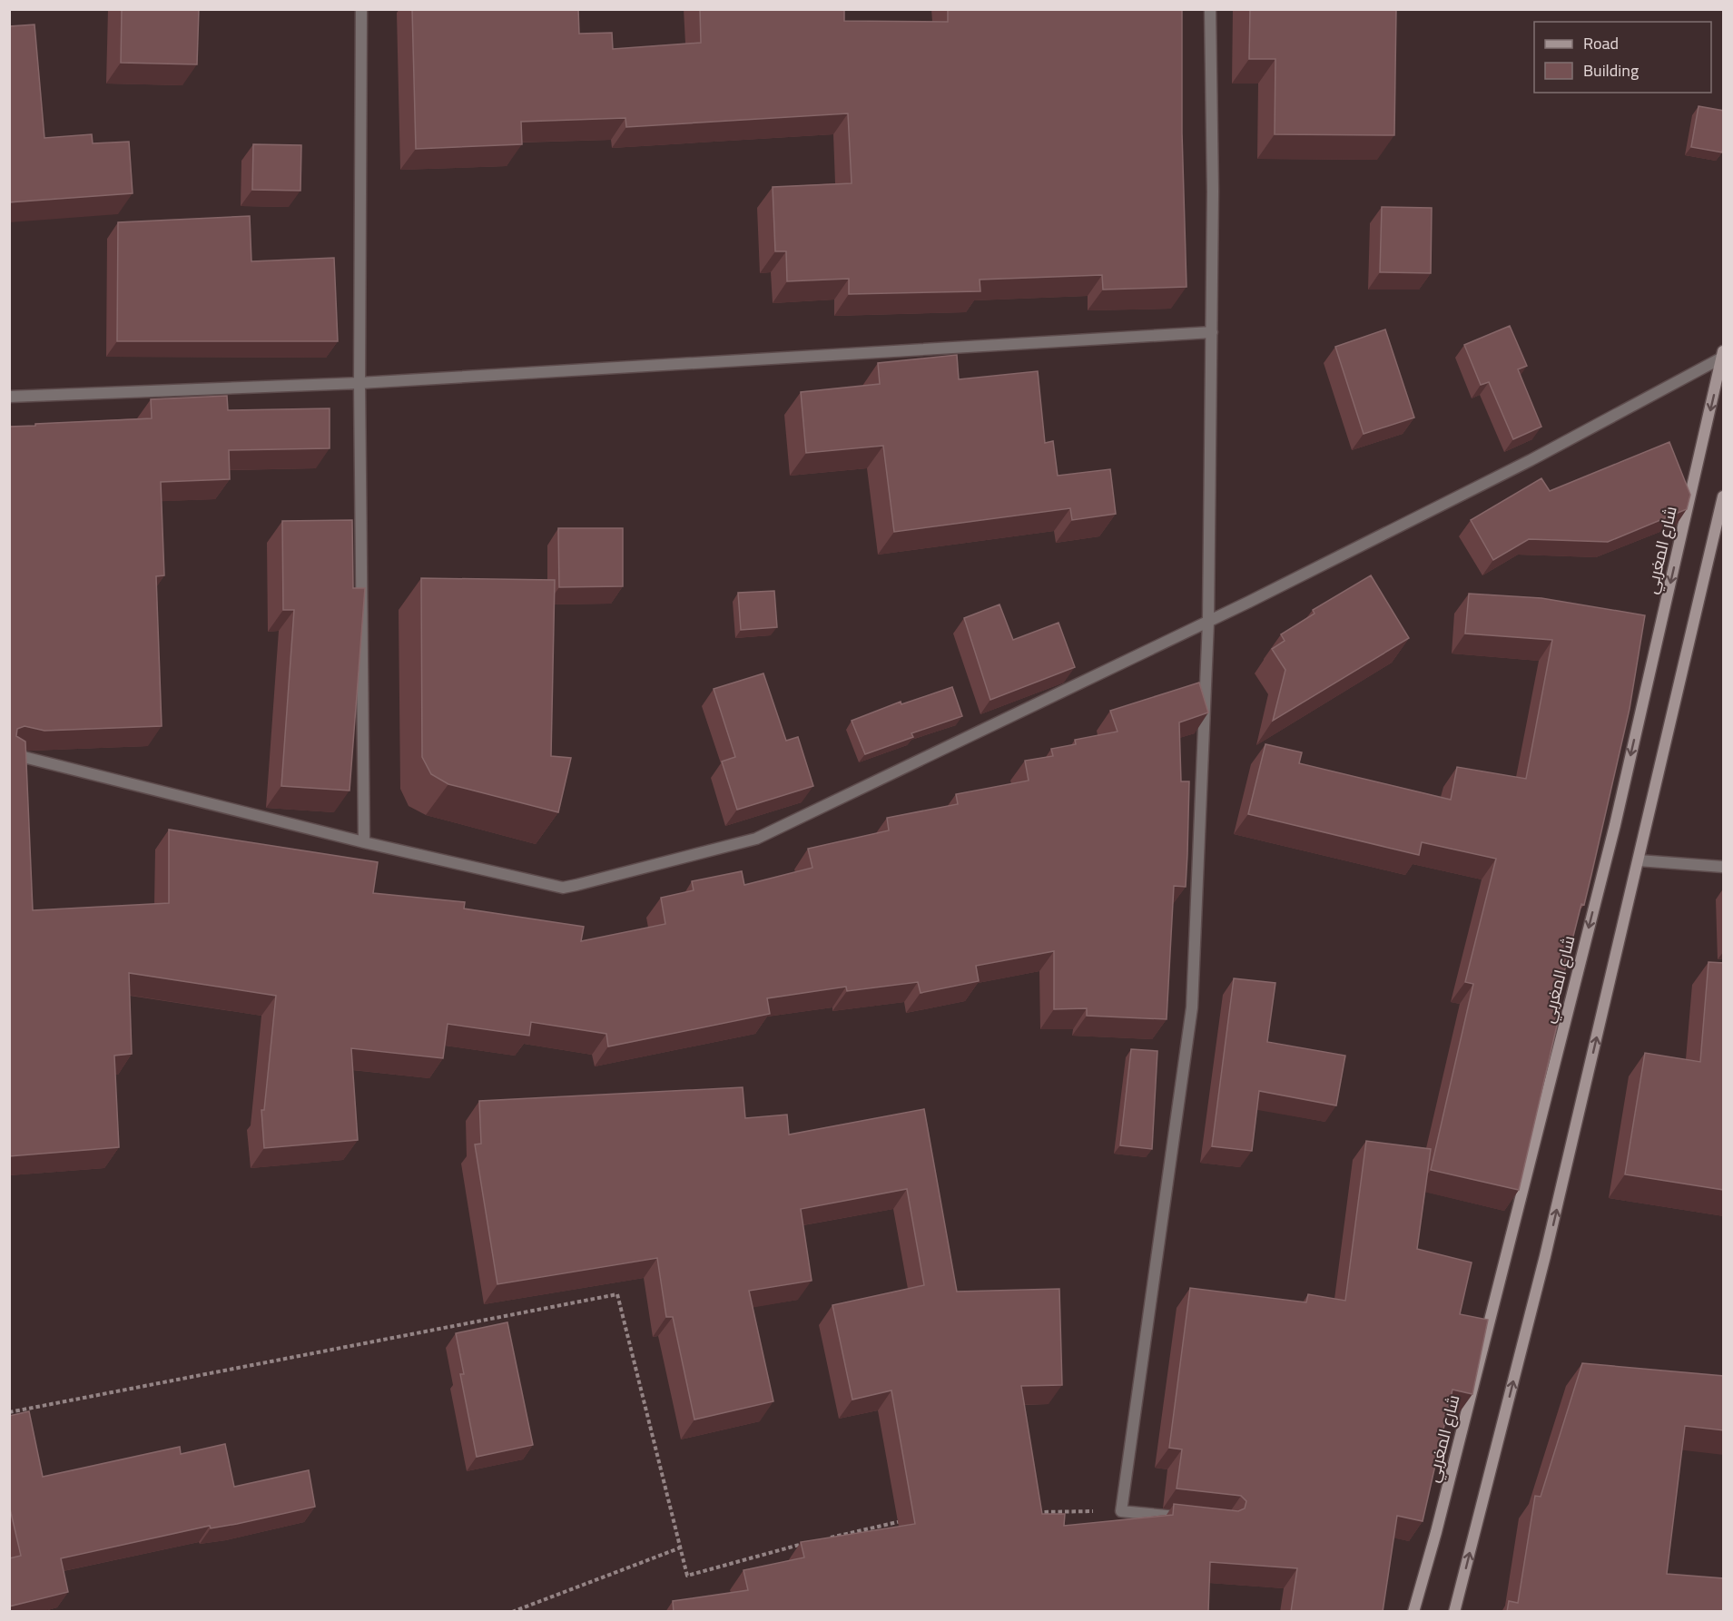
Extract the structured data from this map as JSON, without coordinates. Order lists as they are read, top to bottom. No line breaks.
{"streets":{"main road":["شارع المغربي"]},"legend":["Road","Building"]}
